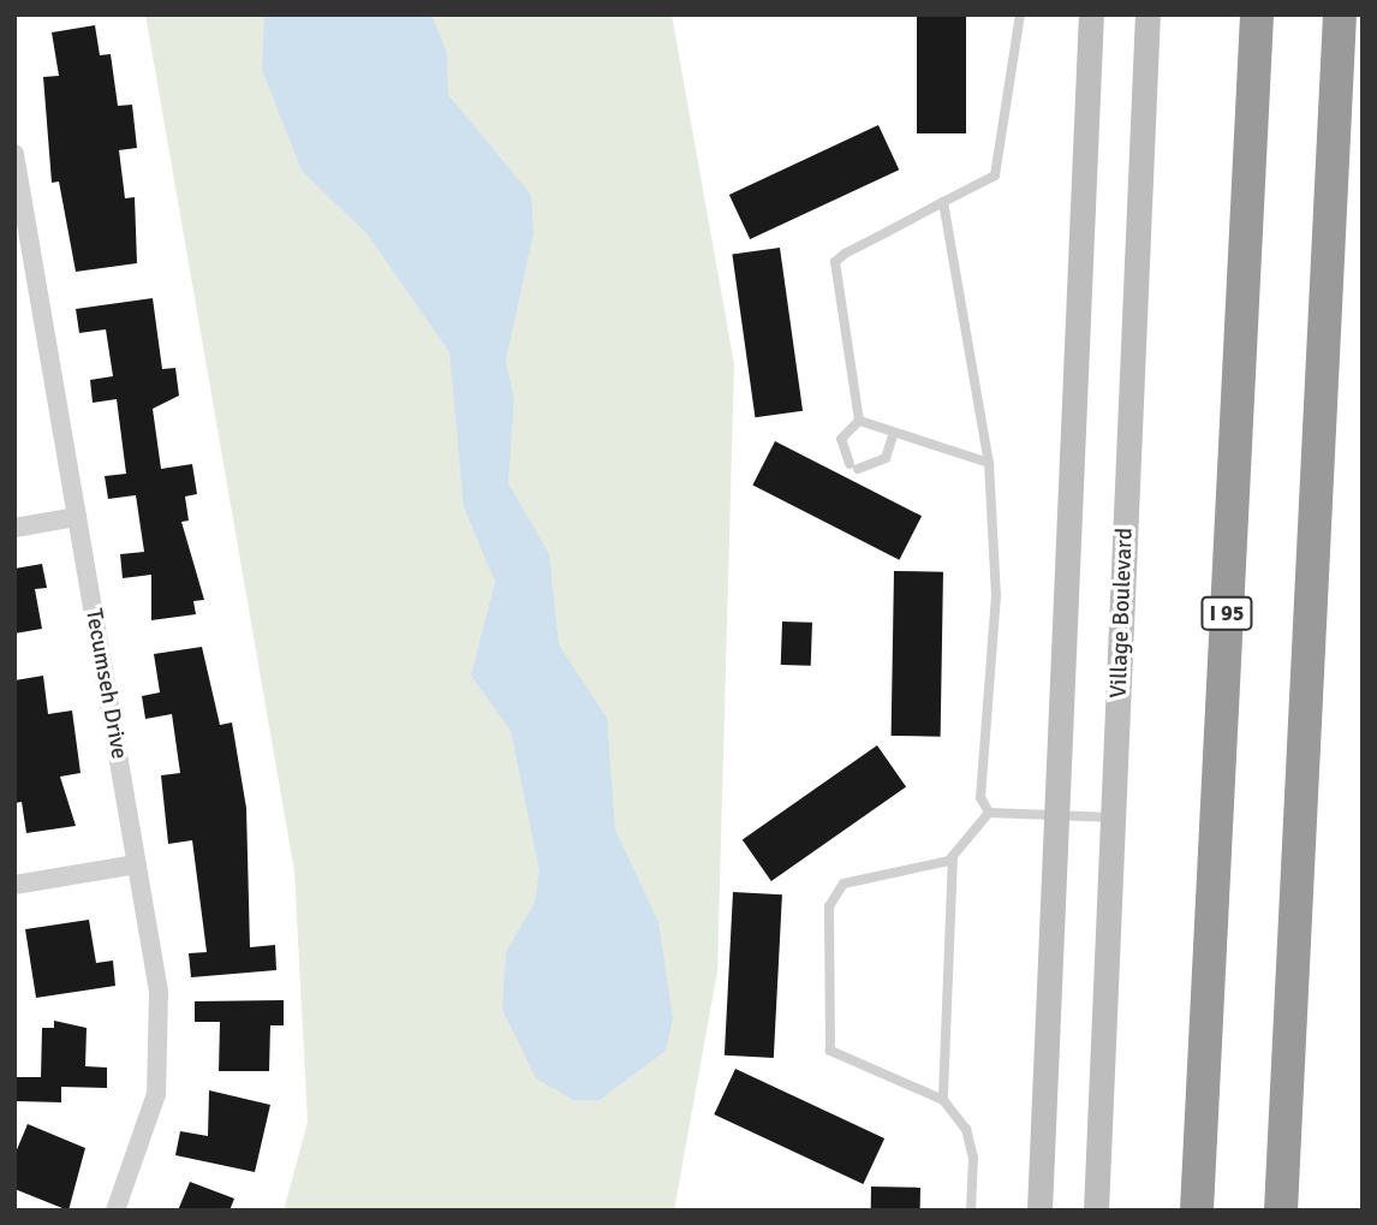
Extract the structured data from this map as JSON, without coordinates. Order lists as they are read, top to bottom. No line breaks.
{"streets":{"highway":["I 95"],"street":["Village Boulevard","Tecumseh Drive"]}}
